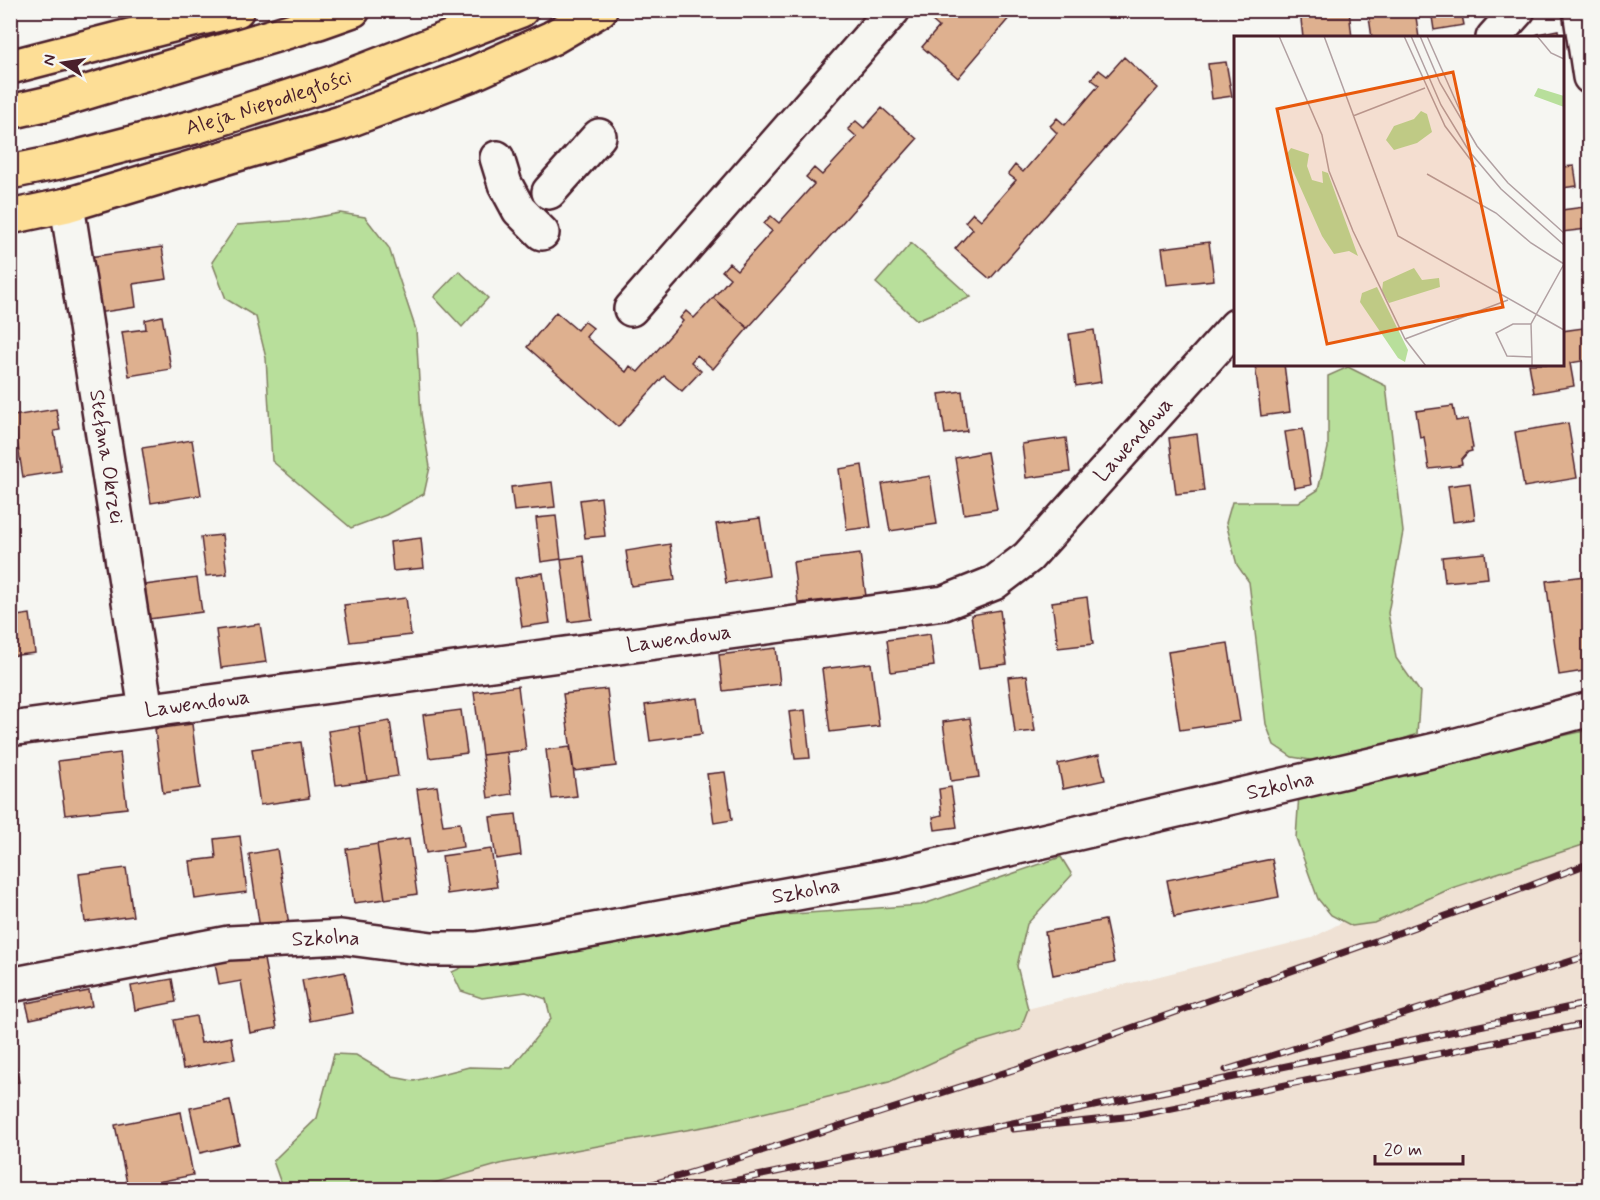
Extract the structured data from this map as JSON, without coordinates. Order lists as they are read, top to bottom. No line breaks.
{"streets":{"main road":["Aleja Niepodległości"],"street":["Lawendowa","Stefana Okrzei","Szkolna"]},"crossings":[["Lawendowa","Stefana Okrzei"]],"scale_bar":"20 m","north":"left"}
